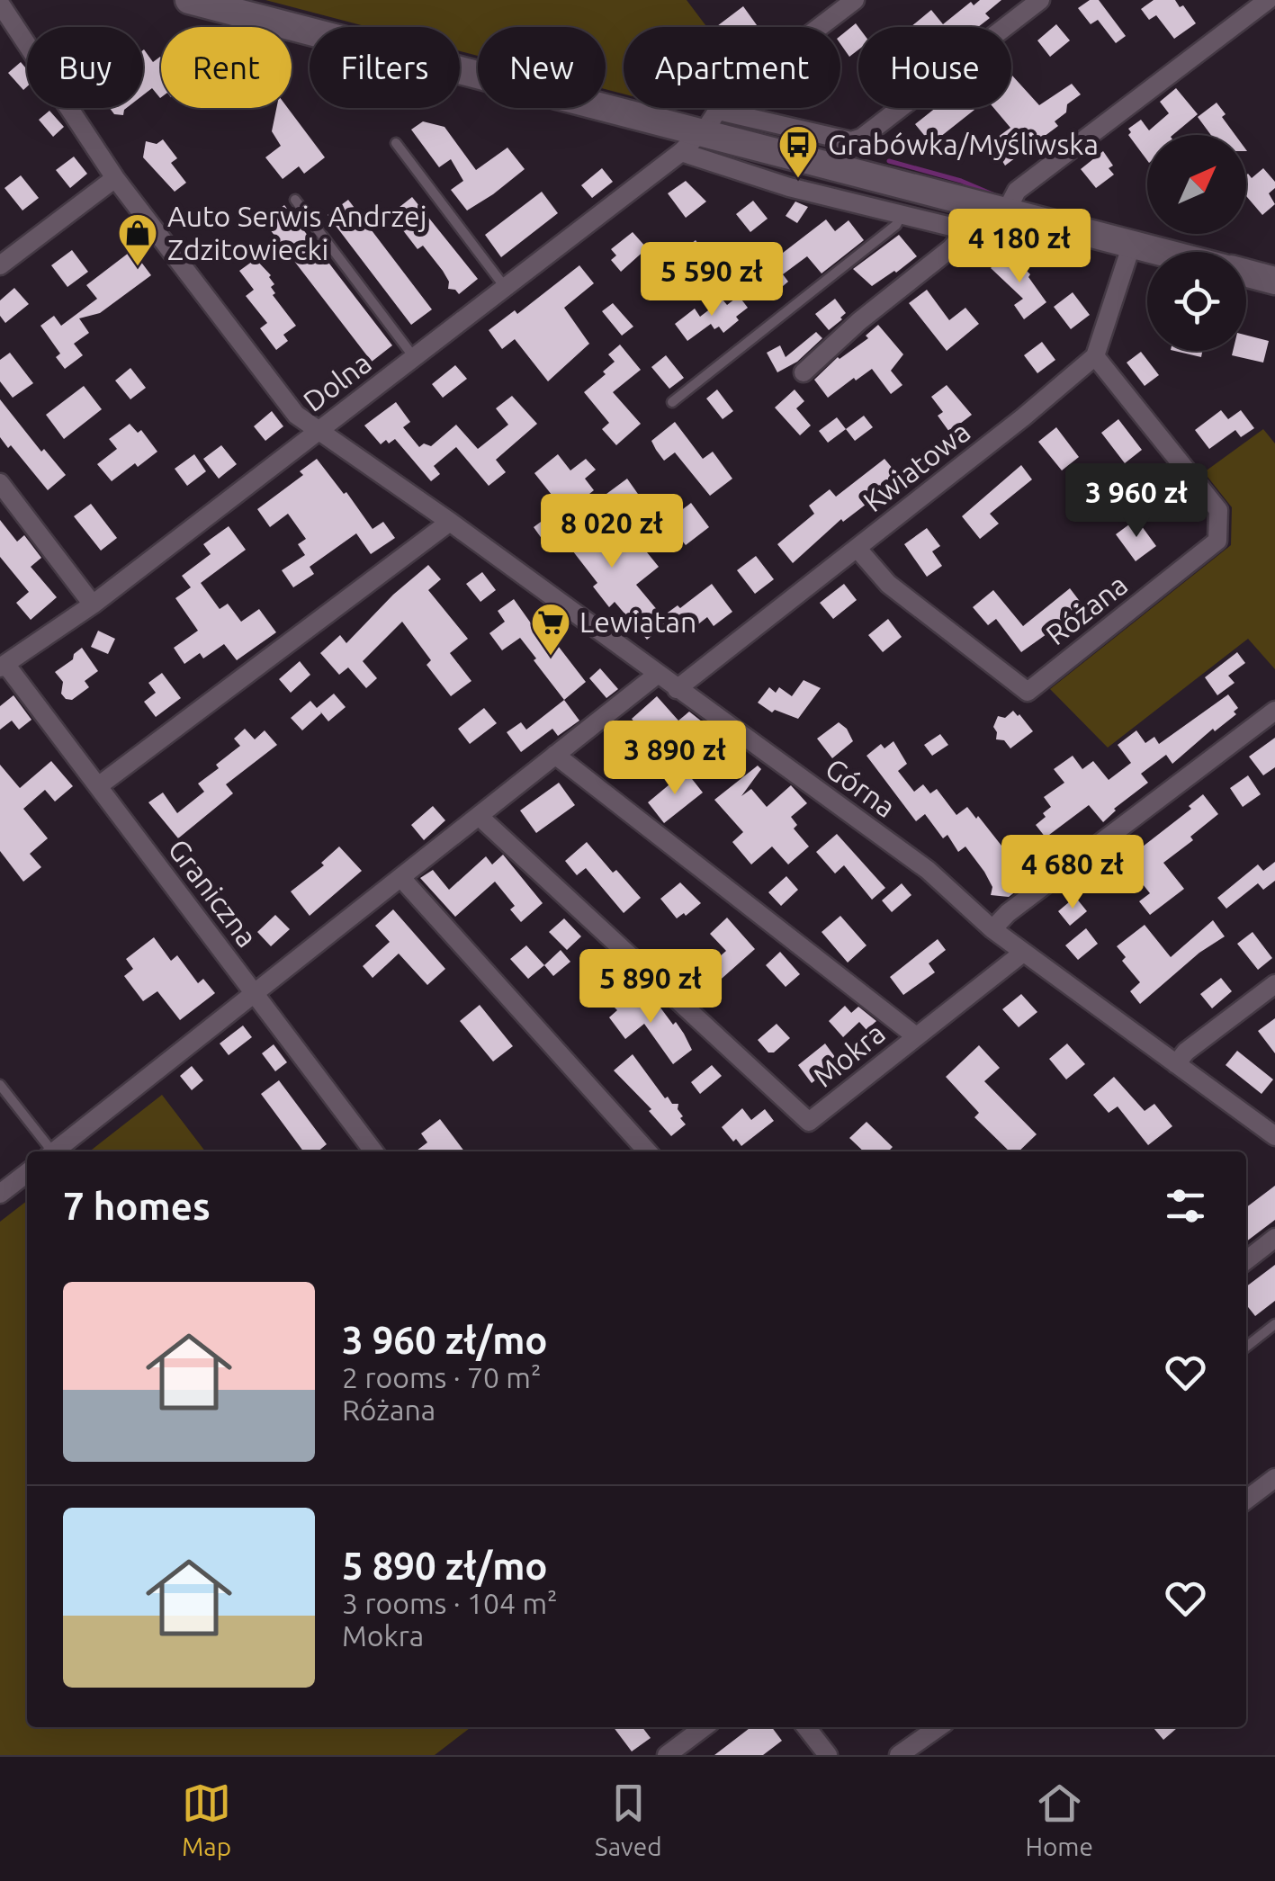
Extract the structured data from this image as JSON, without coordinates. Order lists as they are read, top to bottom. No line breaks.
{"streets":{"street":["Dolna","Kwiatowa","Różana","Górna","Graniczna","Mokra"]},"crossings":[["Dolna","Górna"],["Dolna","Graniczna"],["Kwiatowa","Różana"],["Kwiatowa","Górna"],["Górna","Mokra"]],"places":{"bus stop":["Grabówka/Myśliwska"],"shop":["Auto Serwis Andrzej Zdzitowiecki"],"supermarket":["Lewiatan"]},"north":"top right","page":{"chip":["Buy","Rent","Filters","New","Apartment","House"],"price":["4 180 zł","5 590 zł","3 960 zł","8 020 zł","3 890 zł","4 680 zł","5 890 zł"],"heading":"7 homes","list":[{"name":"3 960 zł/mo","note":"2 rooms · 70 m² · Różana"},{"name":"5 890 zł/mo","note":"3 rooms · 104 m² · Mokra"}],"tabs":["Map","Saved","Home"]}}
